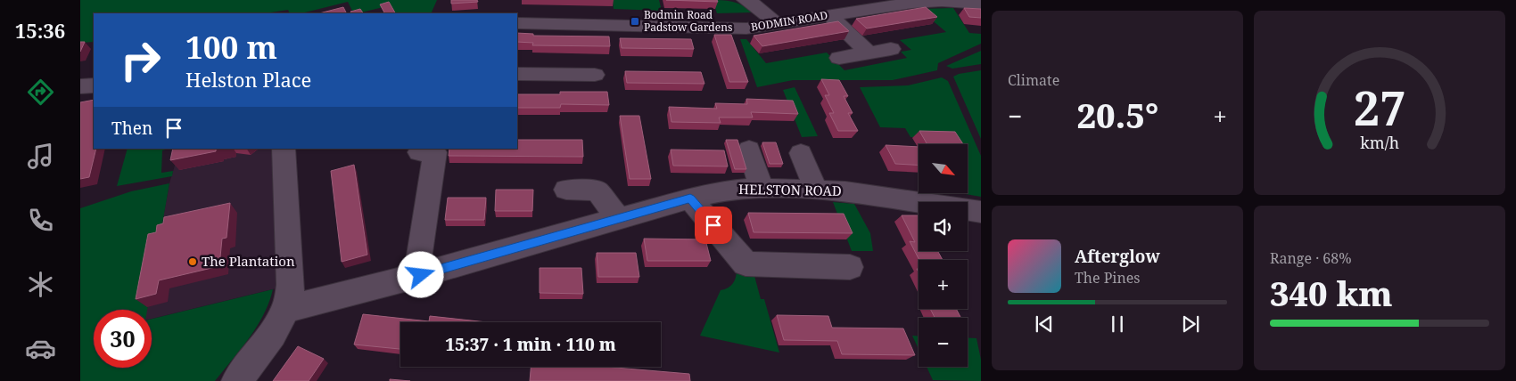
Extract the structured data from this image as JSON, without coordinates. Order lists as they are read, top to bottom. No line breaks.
{"streets":{"street":["BODMIN ROAD","HELSTON ROAD"]},"places":{"transit":["Bodmin Road Padstow Gardens"],"other":["The Plantation"]},"north":"bottom right","page":{"tabs":"15:36","tile":["Climate",["Range · 68%","340 km"]],"turn":["100 m","Helston Place"],"heat":["−","20.5°","+"],"then":"Then","map_buttons":["+","−"],"song":["Afterglow","The Pines"],"limit":"30","trip":"15:37 · 1 min · 110 m","gauge":["27","km/h"]}}
